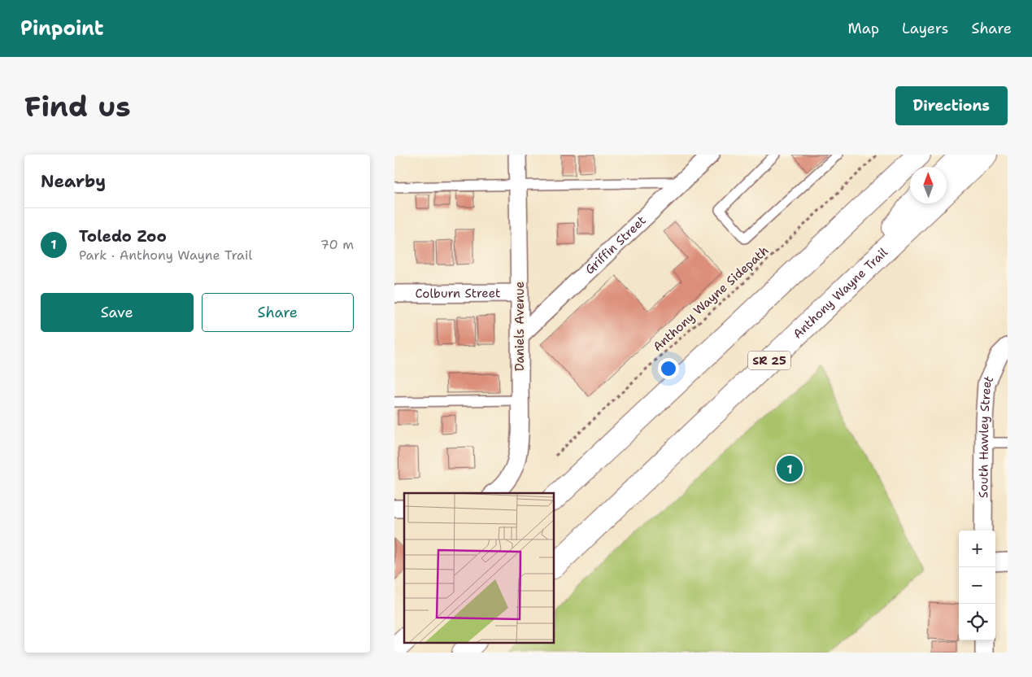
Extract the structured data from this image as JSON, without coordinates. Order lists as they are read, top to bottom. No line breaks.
{"streets":{"highway":["Anthony Wayne Trail","SR 25"],"street":["Griffin Street","Colburn Street","Daniels Avenue","South Hawley Street"],"path":["Anthony Wayne Sidepath"]},"crossings":[["Griffin Street","Daniels Avenue"],["Colburn Street","Daniels Avenue"]],"north":"top","page":{"header":"Pinpoint","nav":["Map","Layers","Share"],"buttons":["Directions",["Save","Share"]],"title":"Find us","heading":"Nearby","list":[{"mark":"1","name":"Toledo Zoo","note":"Park · Anthony Wayne Trail","value":"70 m"}],"pins":"1","map_buttons":["+","−"]}}
